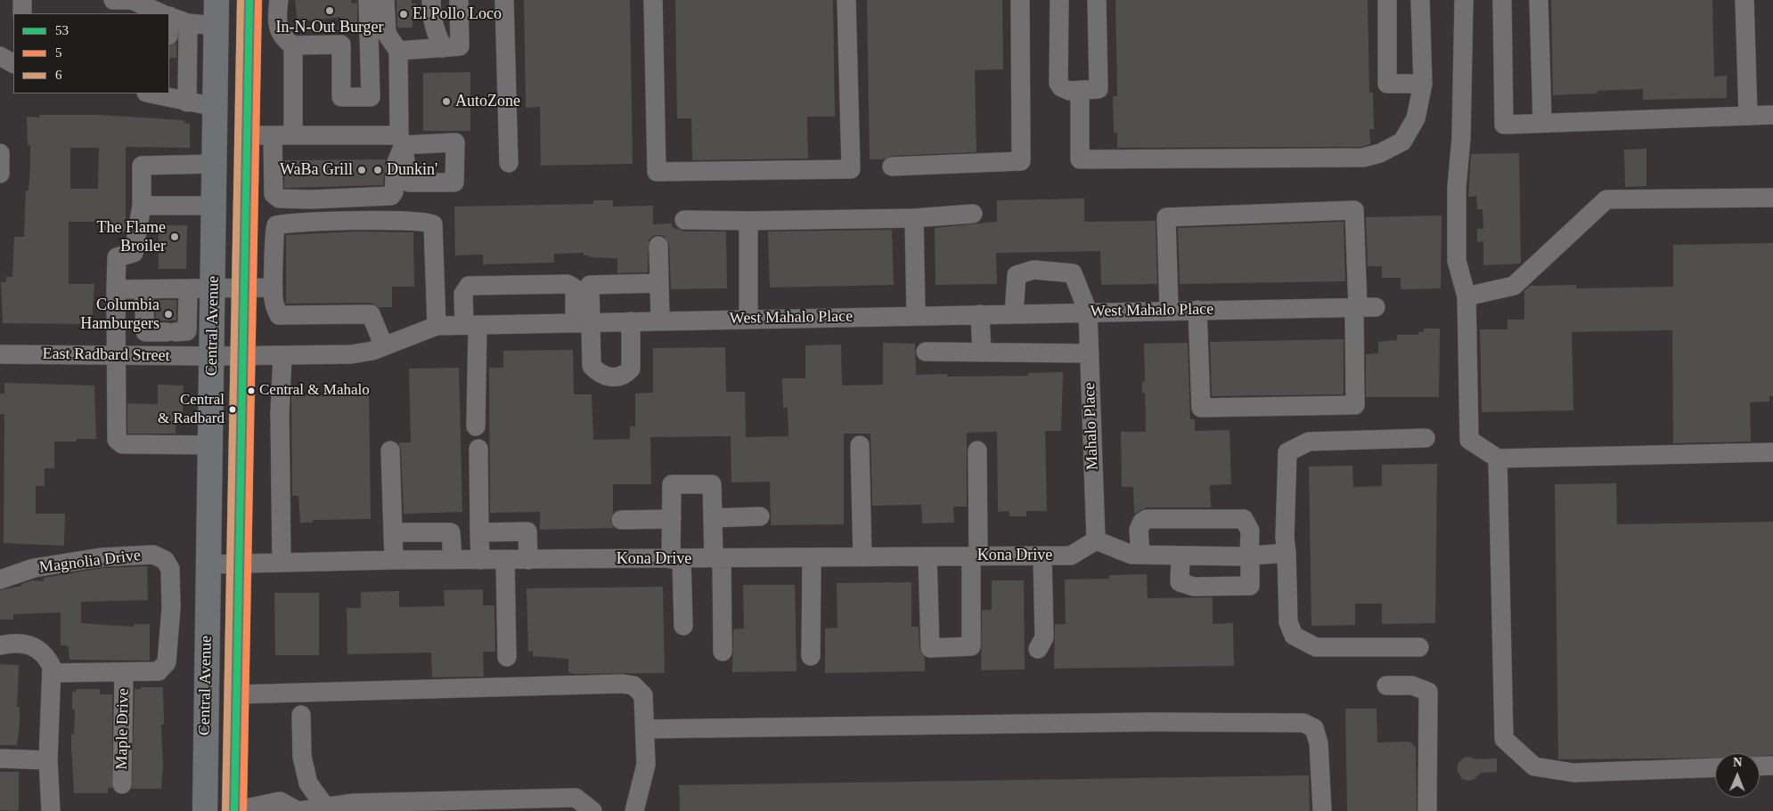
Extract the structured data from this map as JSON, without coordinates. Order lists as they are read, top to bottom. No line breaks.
{"streets":{"main road":["Central Avenue"],"street":["West Mahalo Place","East Radbard Street","Mahalo Place","Kona Drive","Magnolia Drive","Maple Drive"]},"crossings":[["West Mahalo Place","Central Avenue"],["West Mahalo Place","East Radbard Street"],["West Mahalo Place","Mahalo Place"],["Central Avenue","East Radbard Street"],["Central Avenue","Kona Drive"],["Mahalo Place","Kona Drive"],["Magnolia Drive","Maple Drive"]],"places":["In-N-Out Burger","El Pollo Loco","AutoZone","WaBa Grill","Dunkin'","The Flame Broiler","Columbia Hamburgers","Central & Mahalo","Central & Radbard"],"lines":["transit line 53","transit line 5","transit line 6"],"legend":["53","5","6"],"north":"top"}
